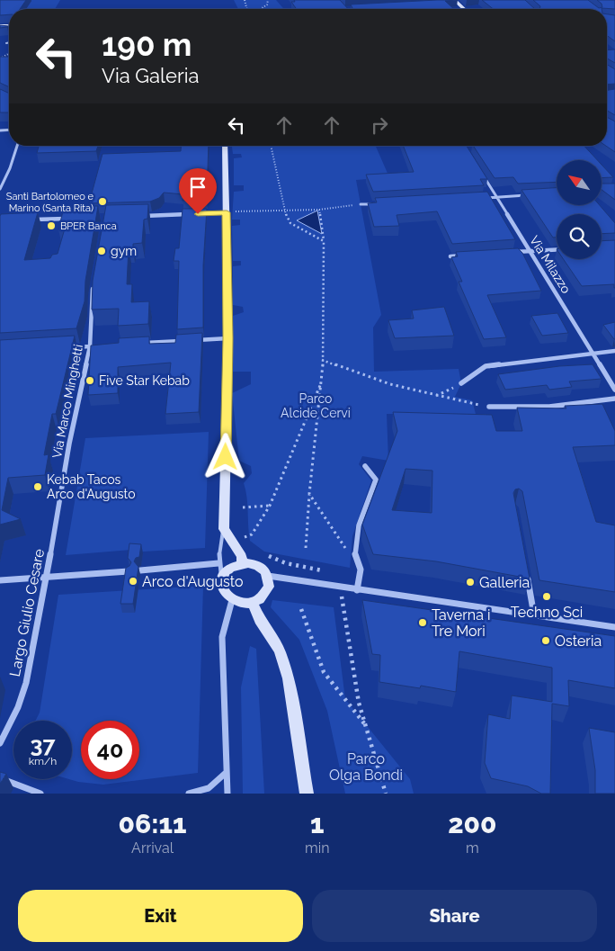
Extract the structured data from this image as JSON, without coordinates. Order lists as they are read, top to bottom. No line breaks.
{"streets":{"street":["Via Milazzo","Via Marco Minghetti","Largo Giulio Cesare"]},"crossings":[["Via Marco Minghetti","Largo Giulio Cesare"]],"parks":["Parco Alcide Cervi","Parco Olga Bondi"],"places":["Santi Bartolomeo e Marino (Santa Rita)","BPER Banca","gym","Five Star Kebab","Kebab Tacos Arco d'Augusto","Arco d'Augusto","Galleria","Techno Sci","Taverna i Tre Mori","Osteria"],"north":"top left","page":{"turn":["190 m","Via Galeria"],"speed":"37 km/h","limit":"40","eta":["06:11","Arrival","1","min","200","m"],"buttons":["Exit","Share"]}}
